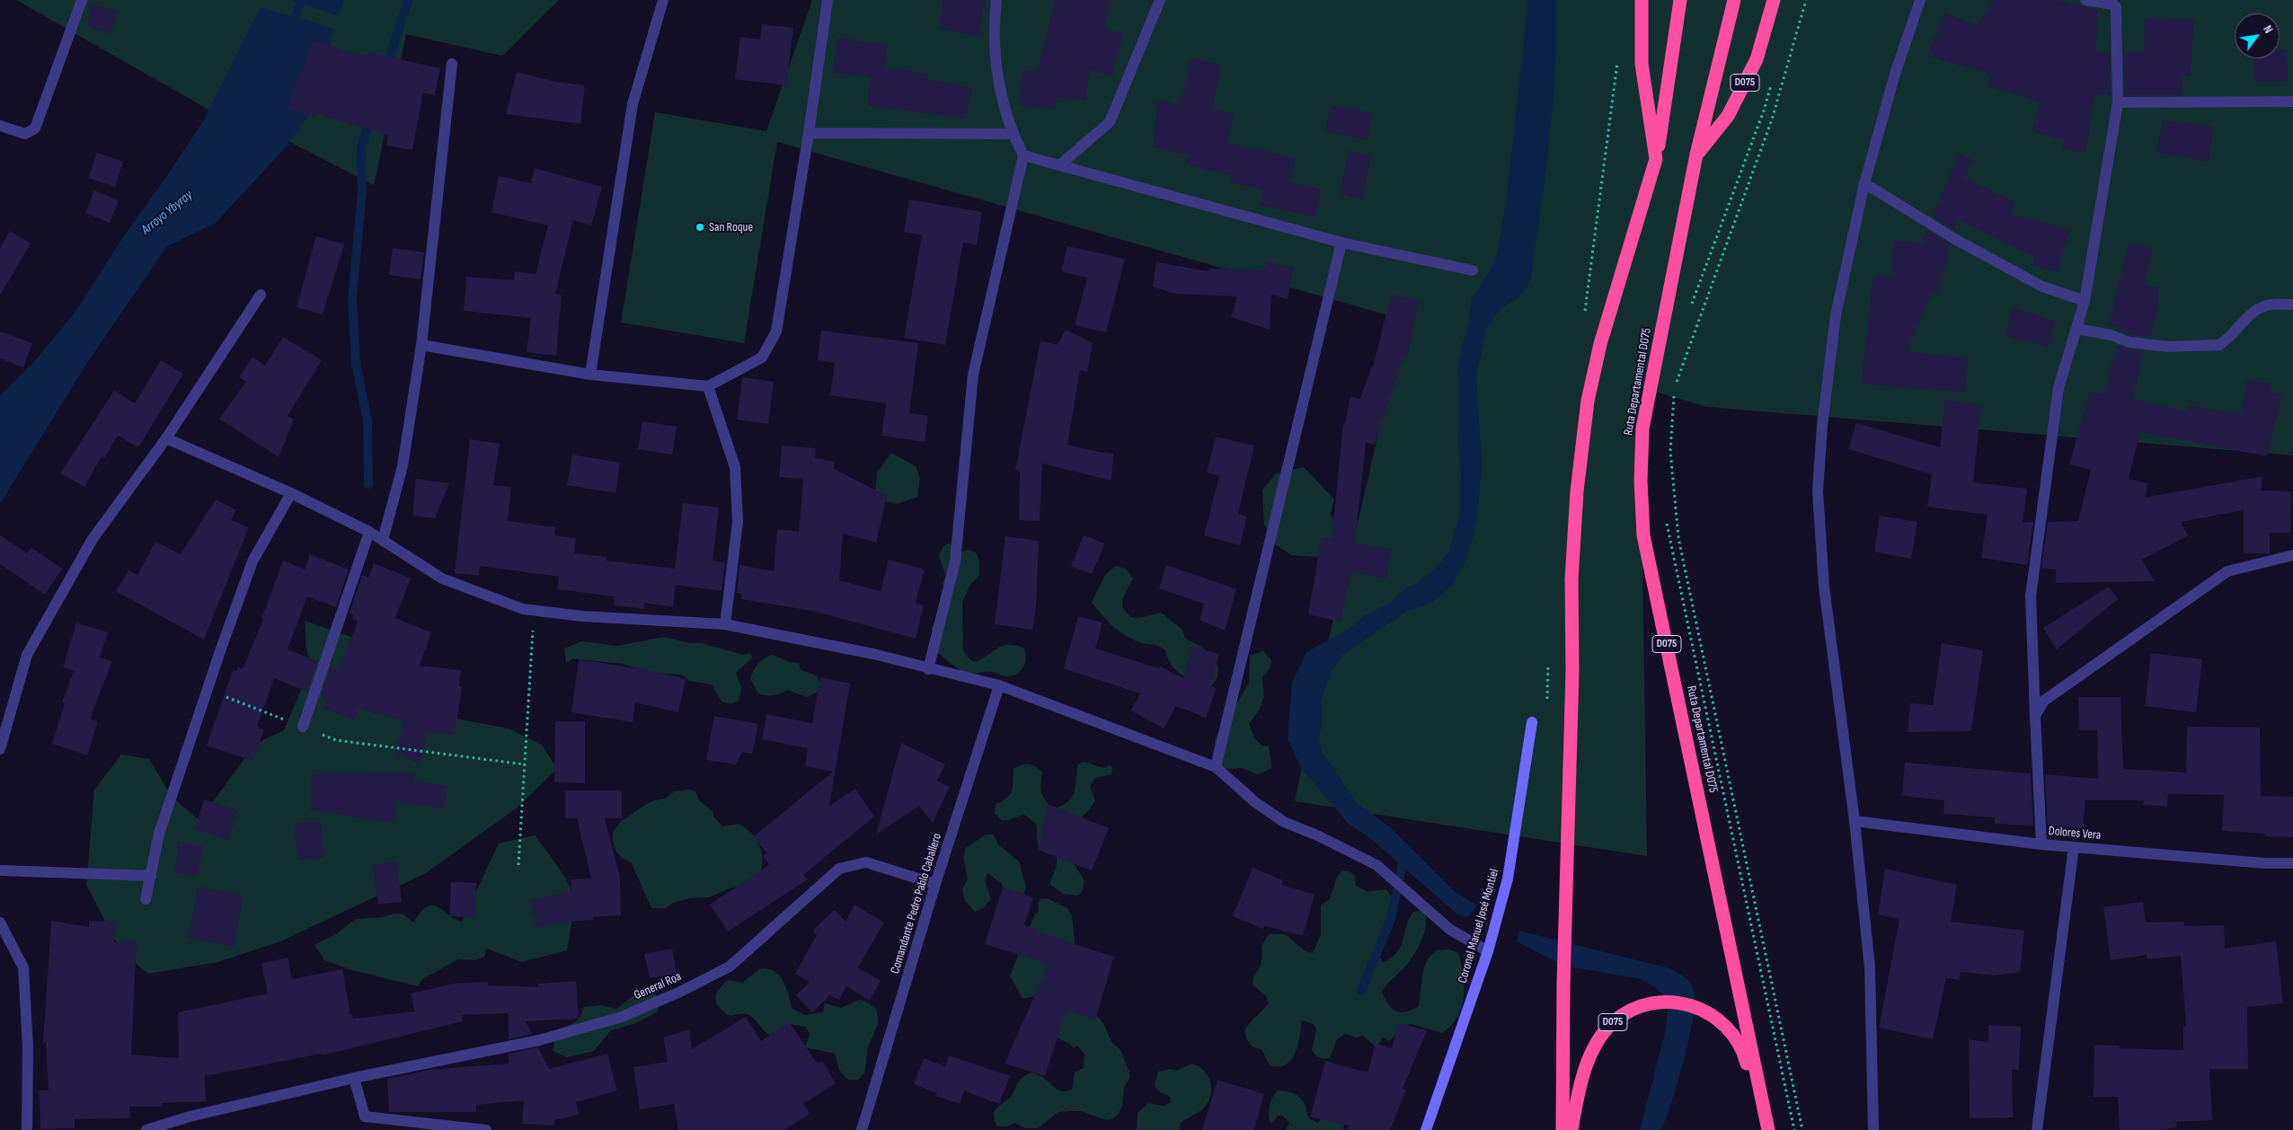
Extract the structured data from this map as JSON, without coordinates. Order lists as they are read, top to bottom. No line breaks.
{"streets":{"highway":["D075","Ruta Departamental D075"],"street":["Dolores Vera","Comandante Pedro Pablo Caballero","Coronel Manuel José Montiel","General Roa"]},"crossings":[["Comandante Pedro Pablo Caballero","General Roa"]],"water":["Arroyo Ybyray"],"places":["San Roque"],"north":"top right"}
